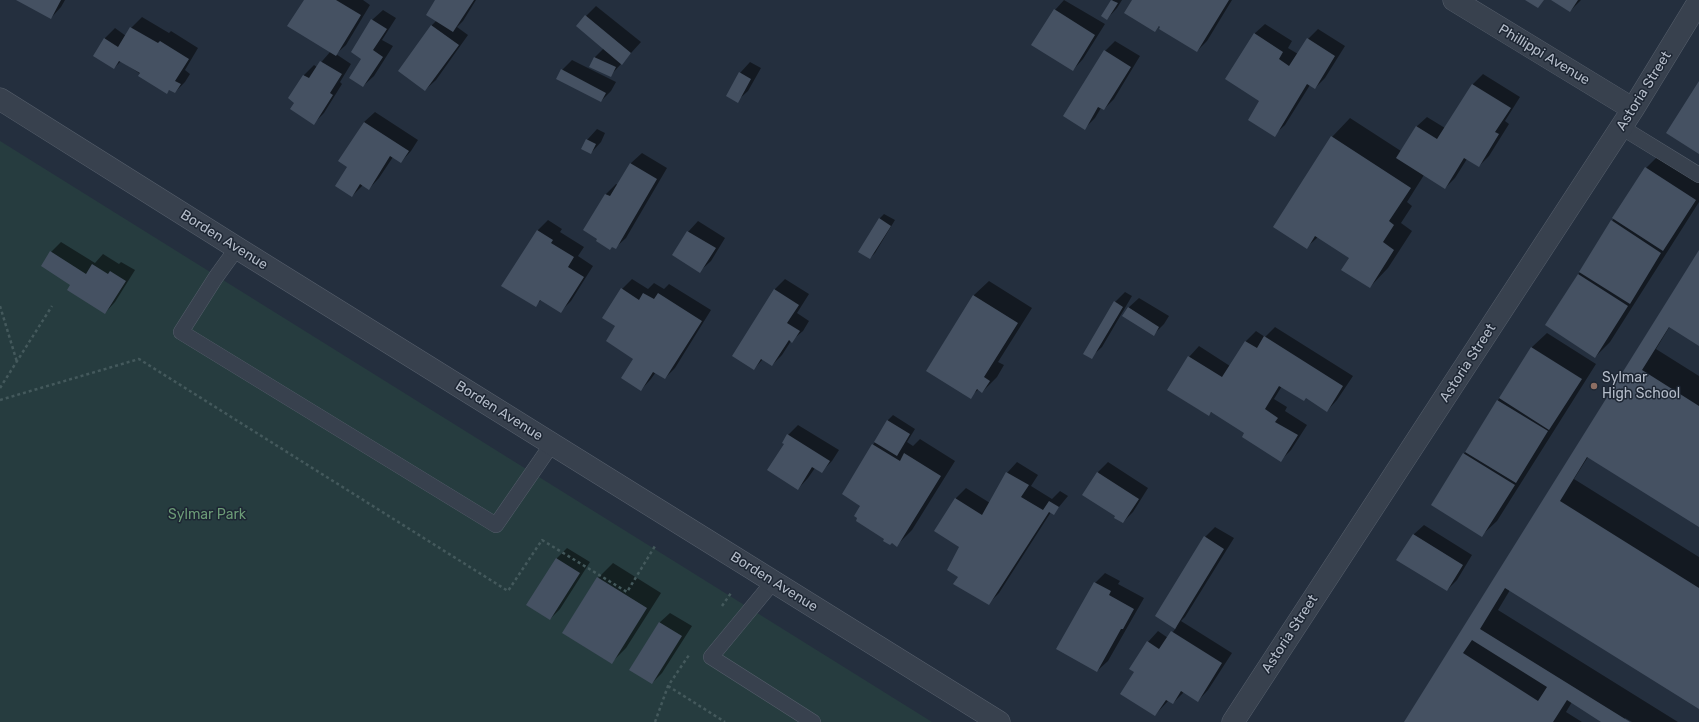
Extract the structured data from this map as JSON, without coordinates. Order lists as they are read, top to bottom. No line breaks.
{"streets":{"street":["Phillippi Avenue","Astoria Street","Borden Avenue"]},"crossings":[["Phillippi Avenue","Astoria Street"]],"parks":["Sylmar Park"],"places":["Sylmar High School"]}
